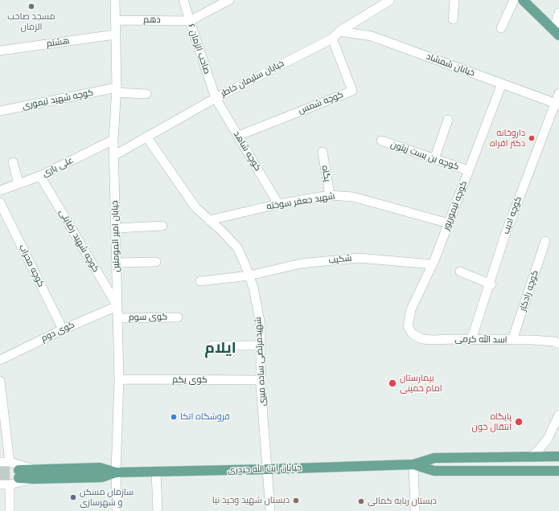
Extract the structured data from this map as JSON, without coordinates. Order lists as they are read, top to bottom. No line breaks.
{"streets":{"main road":["خیابان آیت الله حیدری"],"street":["دهم","هشتم","صاحب الزمان ۶","خیابان شمشاد","خیابان سلیمان خاطر","کوچه شهید تیموری","کوچه شمس","کوچه شاهد","کوچه بن بست زیتون","علی یاری","پگاه","شهید جعفر سوخته","کوچه تیمورپور","کوچه ادیب","خیابان امیر المومنین","کوچه شهید رضایتی","شکیب","کوچه محراب","کوچه رادکار","کوی سوم","کوی دوم","اسد الله کرمی","شهیدمرتضی ساده میری","کوی یکم"]},"crossings":[["دهم","صاحب الزمان ۶"],["دهم","خیابان امیر المومنین"],["هشتم","خیابان امیر المومنین"],["صاحب الزمان ۶","خیابان سلیمان خاطر"],["صاحب الزمان ۶","کوچه شاهد"],["خیابان شمشاد","خیابان سلیمان خاطر"],["خیابان شمشاد","کوچه تیمورپور"],["خیابان شمشاد","کوچه ادیب"],["خیابان سلیمان خاطر","کوچه شمس"],["خیابان سلیمان خاطر","کوچه شاهد"],["خیابان سلیمان خاطر","خیابان امیر المومنین"],["خیابان سلیمان خاطر","شهیدمرتضی ساده میری"],["کوچه شهید تیموری","خیابان امیر المومنین"],["کوچه شمس","کوچه شاهد"],["کوچه شاهد","شهید جعفر سوخته"],["کوچه بن بست زیتون","کوچه تیمورپور"],["علی یاری","خیابان امیر المومنین"],["علی یاری","کوچه شهید رضایتی"],["پگاه","شهید جعفر سوخته"],["شهید جعفر سوخته","کوچه تیمورپور"],["شهید جعفر سوخته","شهیدمرتضی ساده میری"],["کوچه تیمورپور","شکیب"],["کوچه تیمورپور","اسد الله کرمی"],["کوچه ادیب","اسد الله کرمی"],["خیابان امیر المومنین","کوچه شهید رضایتی"],["خیابان امیر المومنین","کوی سوم"],["خیابان امیر المومنین","کوی دوم"],["خیابان امیر المومنین","کوی یکم"],["خیابان امیر المومنین","خیابان آیت الله حیدری"],["کوچه شهید رضایتی","کوی دوم"],["شکیب","شهیدمرتضی ساده میری"],["کوچه محراب","کوی دوم"],["کوچه رادکار","اسد الله کرمی"],["شهیدمرتضی ساده میری","کوی یکم"],["شهیدمرتضی ساده میری","خیابان آیت الله حیدری"]],"districts":["ایلام"],"places":["مسجد صاحب الزمان","داروخانه دکتر افراه","بیمارستان امام خمینی","فروشگاه اتکا","پایگاه انتقال خون","سازمان مسکن و شهرسازی","دبستان شهید وحید نیا","دبستان ربابه کمالی"]}
